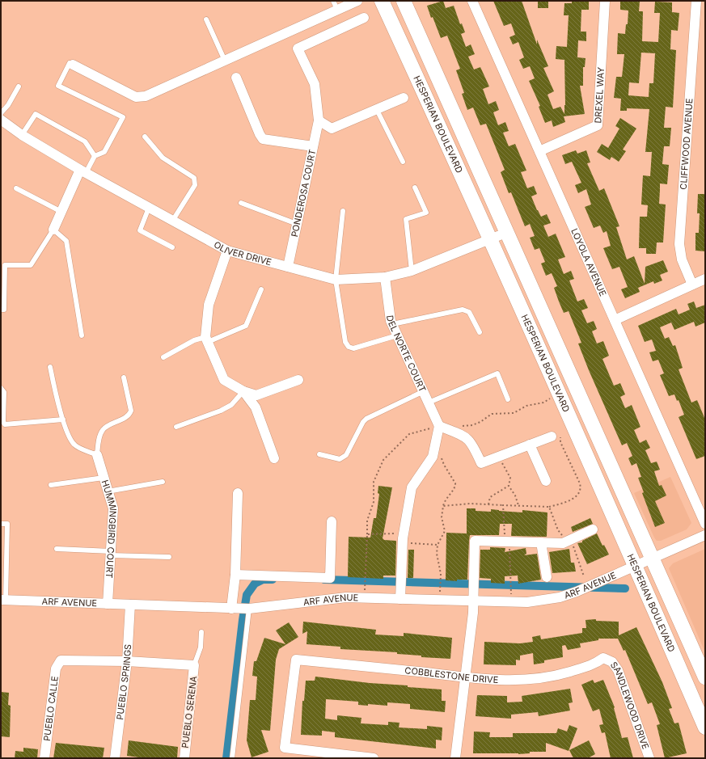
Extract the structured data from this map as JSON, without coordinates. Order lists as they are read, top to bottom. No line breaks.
{"streets":{"main road":["HESPERIAN BOULEVARD"],"street":["DREXEL WAY","CLIFFWOOD AVENUE","PONDEROSA COURT","OLIVER DRIVE","LOYOLA AVENUE","DEL NORTE COURT","HUMMINGBIRD COURT","ARF AVENUE","COBBLESTONE DRIVE","PUEBLO SPRINGS","SANDLEWOOD DRIVE","PUEBLO CALLE","PUEBLO SERENA"]},"crossings":[["DREXEL WAY","LOYOLA AVENUE"],["HESPERIAN BOULEVARD","OLIVER DRIVE"],["HESPERIAN BOULEVARD","ARF AVENUE"],["PONDEROSA COURT","OLIVER DRIVE"],["OLIVER DRIVE","DEL NORTE COURT"],["HUMMINGBIRD COURT","ARF AVENUE"],["ARF AVENUE","PUEBLO SPRINGS"],["COBBLESTONE DRIVE","SANDLEWOOD DRIVE"],["PUEBLO SPRINGS","PUEBLO CALLE"]]}
